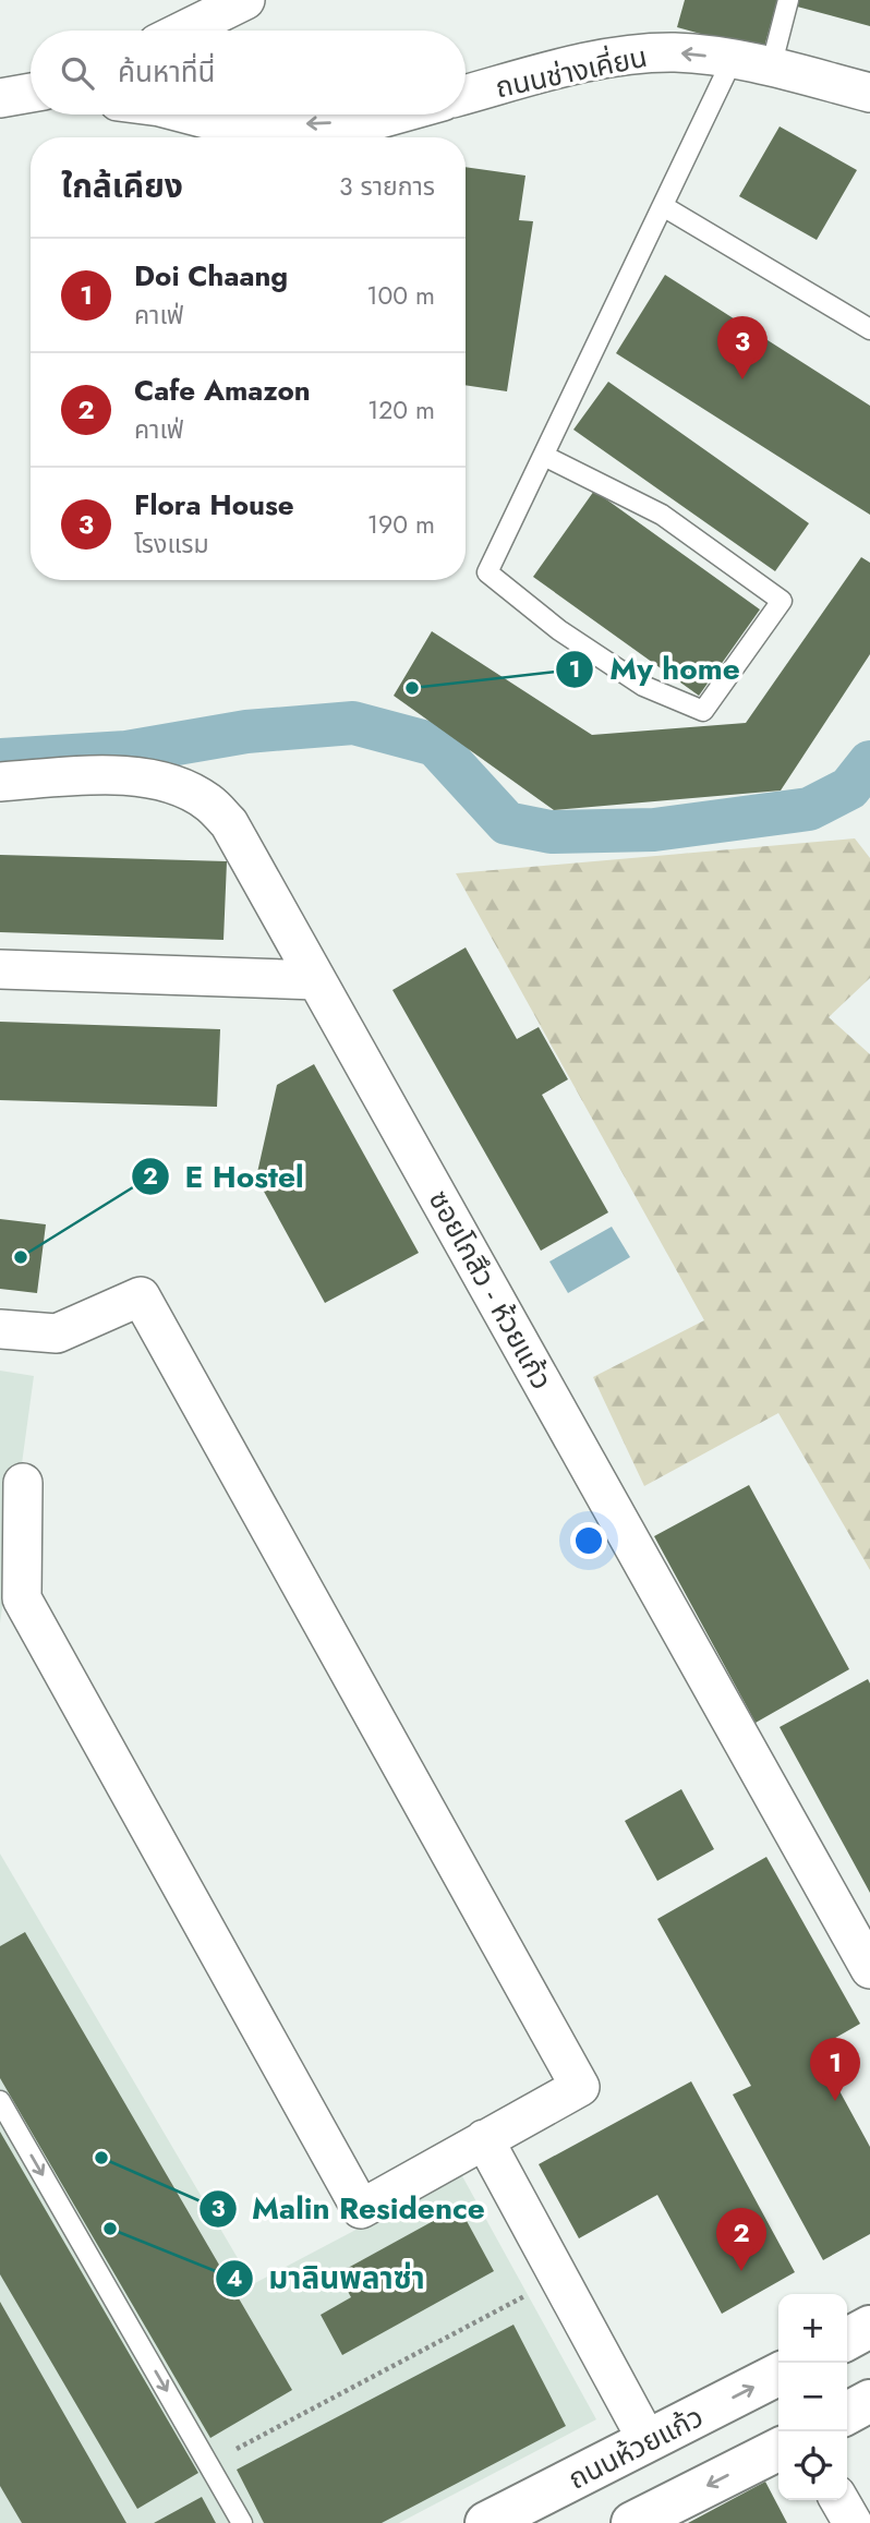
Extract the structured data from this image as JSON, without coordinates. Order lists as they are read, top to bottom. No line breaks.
{"streets":{"main road":["ถนนห้วยแก้ว"],"street":["ถนนช่างเคี่ยน","ซอยโกสึว - ห้วยแก้ว"]},"one_way":["ถนนช่างเคี่ยน"],"places":["My home","E Hostel","Malin Residence","มาลินพลาซ่า"],"page":{"search":"ค้นหาที่นี่","heading":["ใกล้เคียง","3 รายการ"],"list":[{"mark":"1","name":"Doi Chaang","note":"คาเฟ่","value":"100 m"},{"mark":"2","name":"Cafe Amazon","note":"คาเฟ่","value":"120 m"},{"mark":"3","name":"Flora House","note":"โรงแรม","value":"190 m"}],"pins":["3","1","2"],"map_buttons":["+","−"]}}
